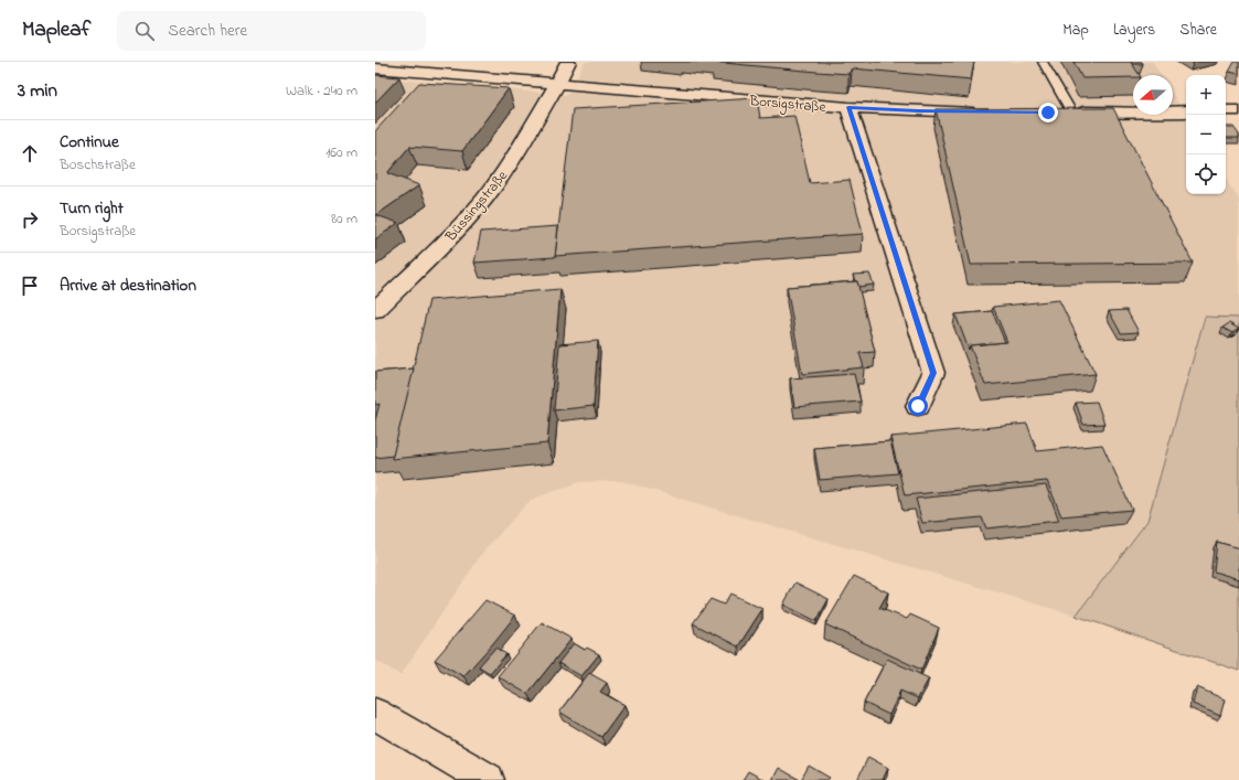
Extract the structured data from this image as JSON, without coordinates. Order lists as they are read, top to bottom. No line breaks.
{"streets":{"street":["Borsigstraße","Büssingstraße"]},"crossings":[["Borsigstraße","Büssingstraße"]],"north":"left","page":{"header":"Mapleaf","search":"Search here","nav":["Map","Layers","Share"],"heading":["3 min","Walk · 240 m"],"map_buttons":["+","−"],"list":[["Continue","Boschstraße","160 m"],["Turn right","Borsigstraße","80 m"],"Arrive at destination"]}}
